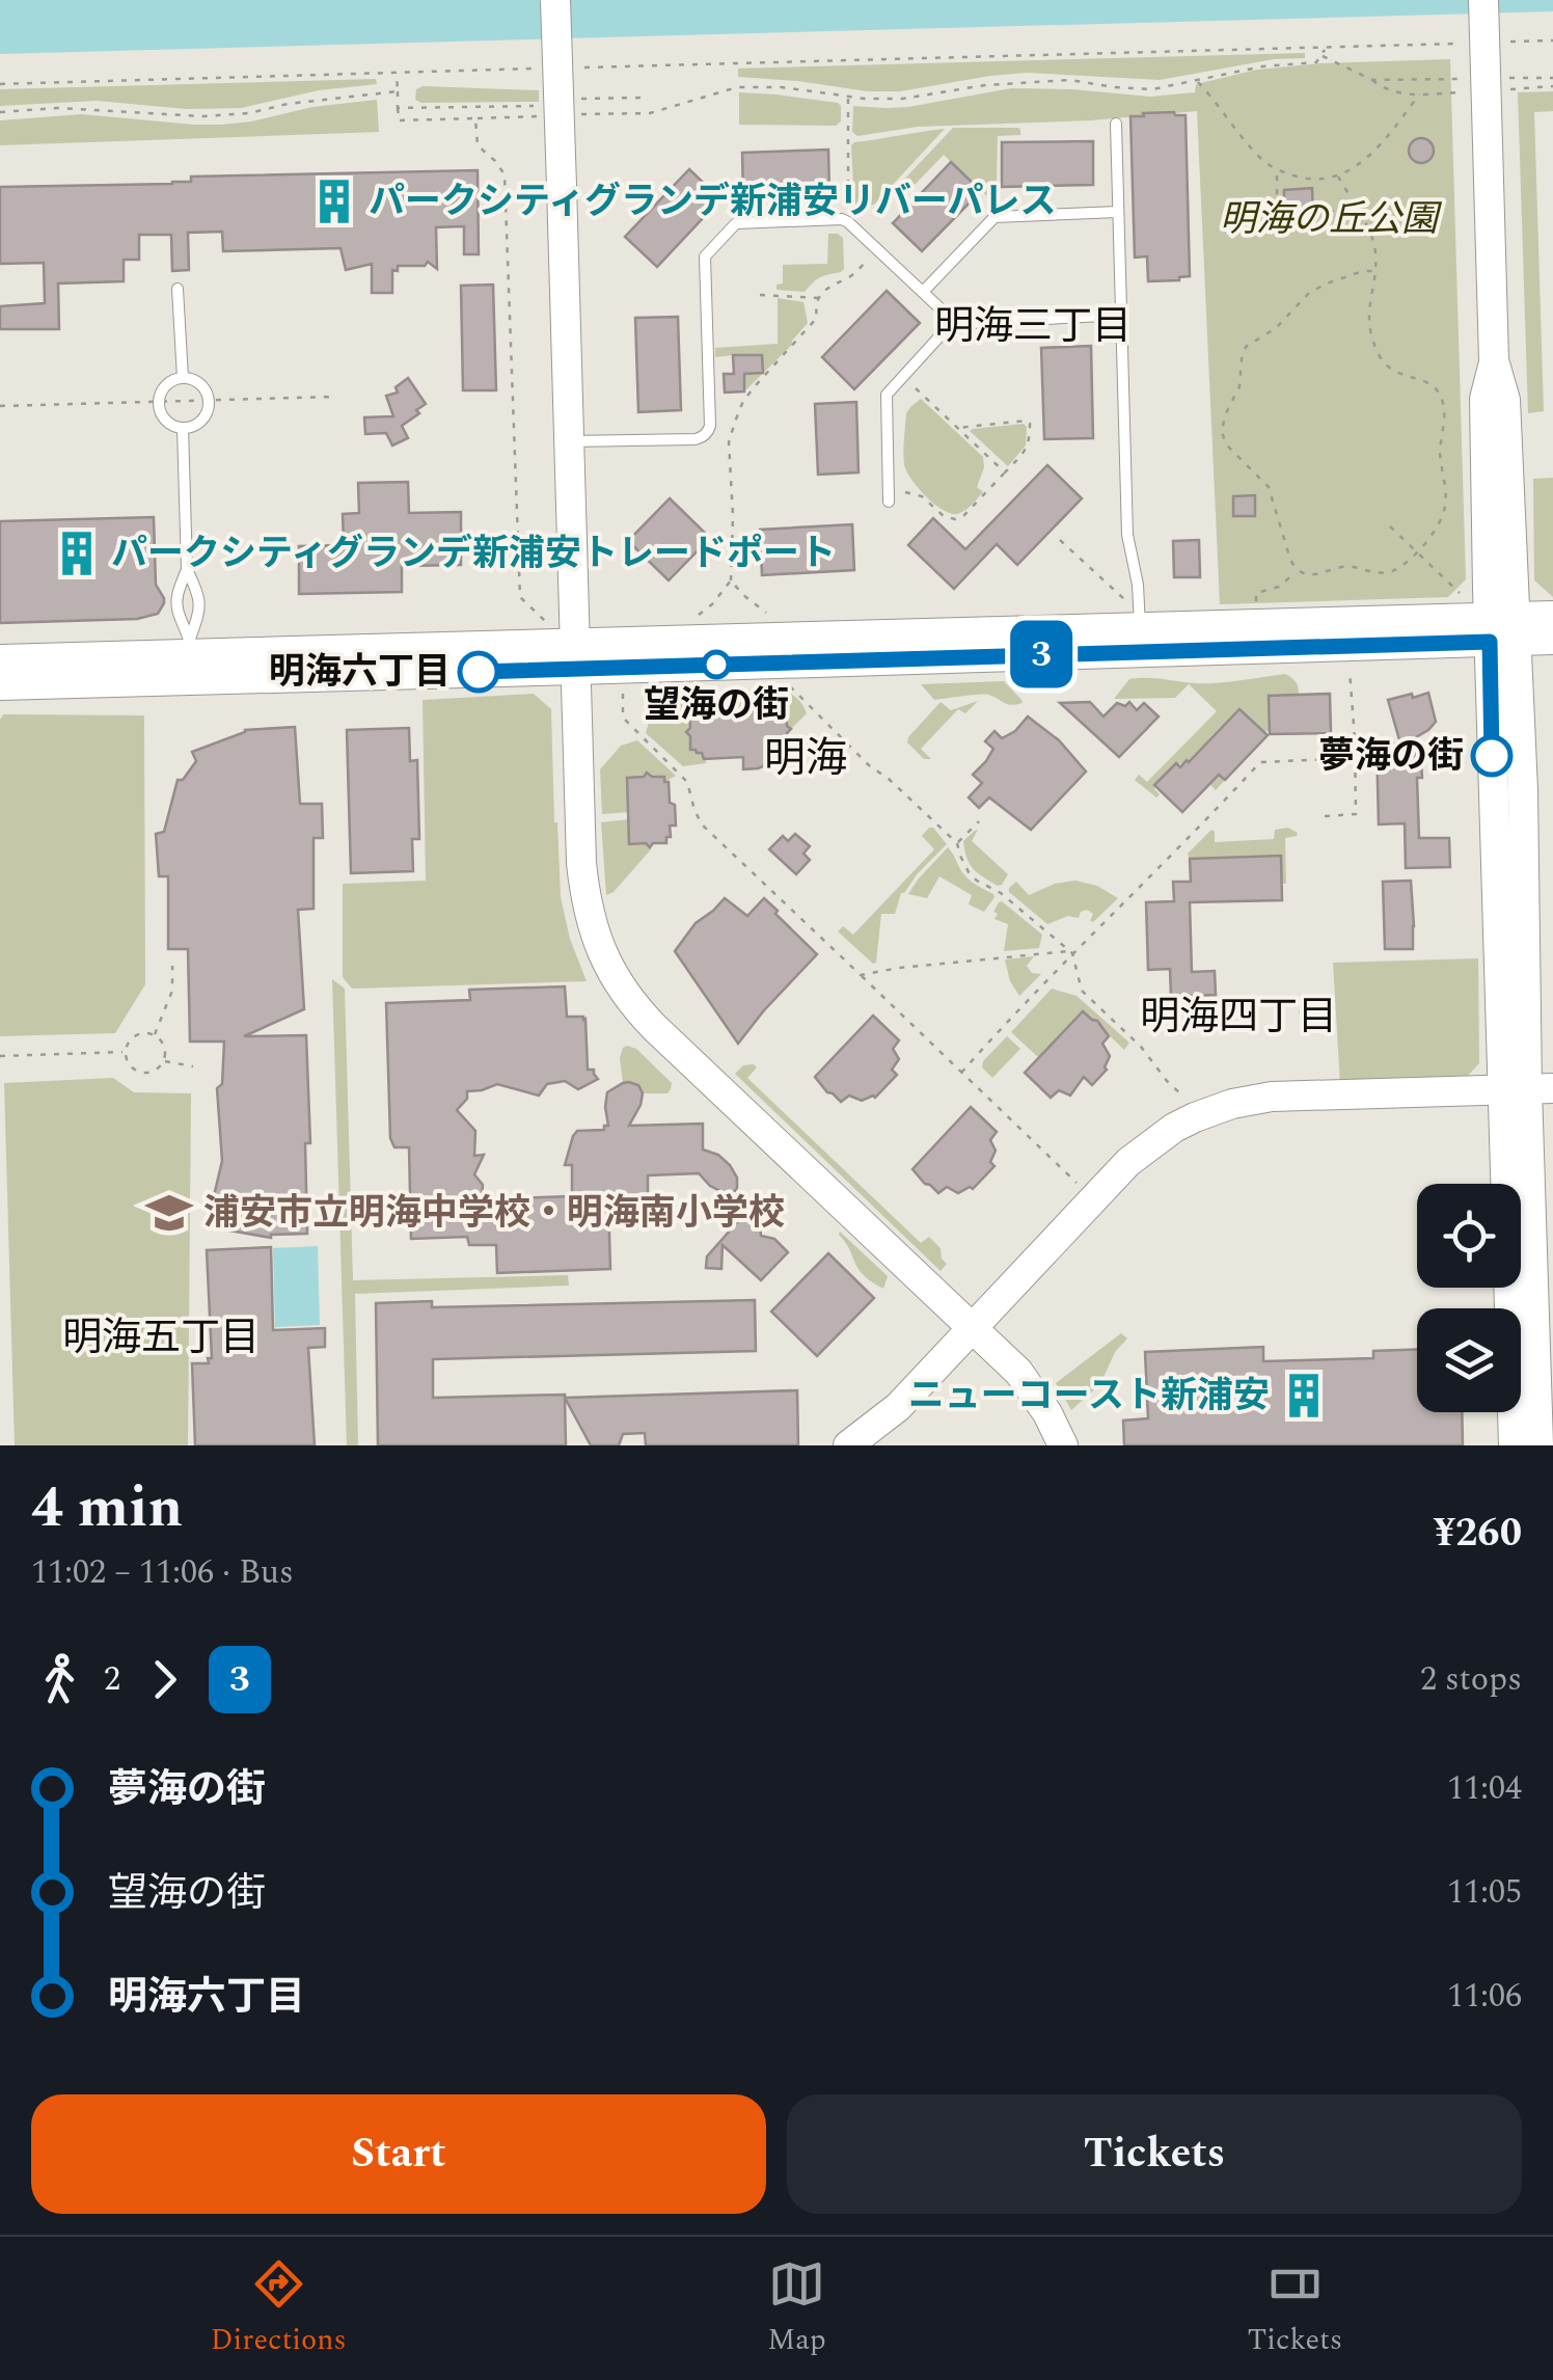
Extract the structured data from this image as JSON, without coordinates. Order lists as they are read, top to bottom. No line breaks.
{"districts":["明海三丁目","明海","明海四丁目","明海五丁目"],"parks":["明海の丘公園"],"places":{"building":["パークシティグランデ新浦安リバーパレス","パークシティグランデ新浦安トレードポート","ニューコースト新浦安"],"other":["望海の街","明海六丁目","夢海の街"],"school or university":["浦安市立明海中学校・明海南小学校"]},"lines":["bus line 3"],"page":{"on_map":"3","heading":["4 min","11:02 – 11:06 · Bus","¥260"],"legs":["2","3","2 stops"],"list":[{"name":"夢海の街","value":"11:04"},{"name":"望海の街","value":"11:05"},{"name":"明海六丁目","value":"11:06"}],"buttons":["Start","Tickets"],"tabs":["Directions","Map","Tickets"]}}
